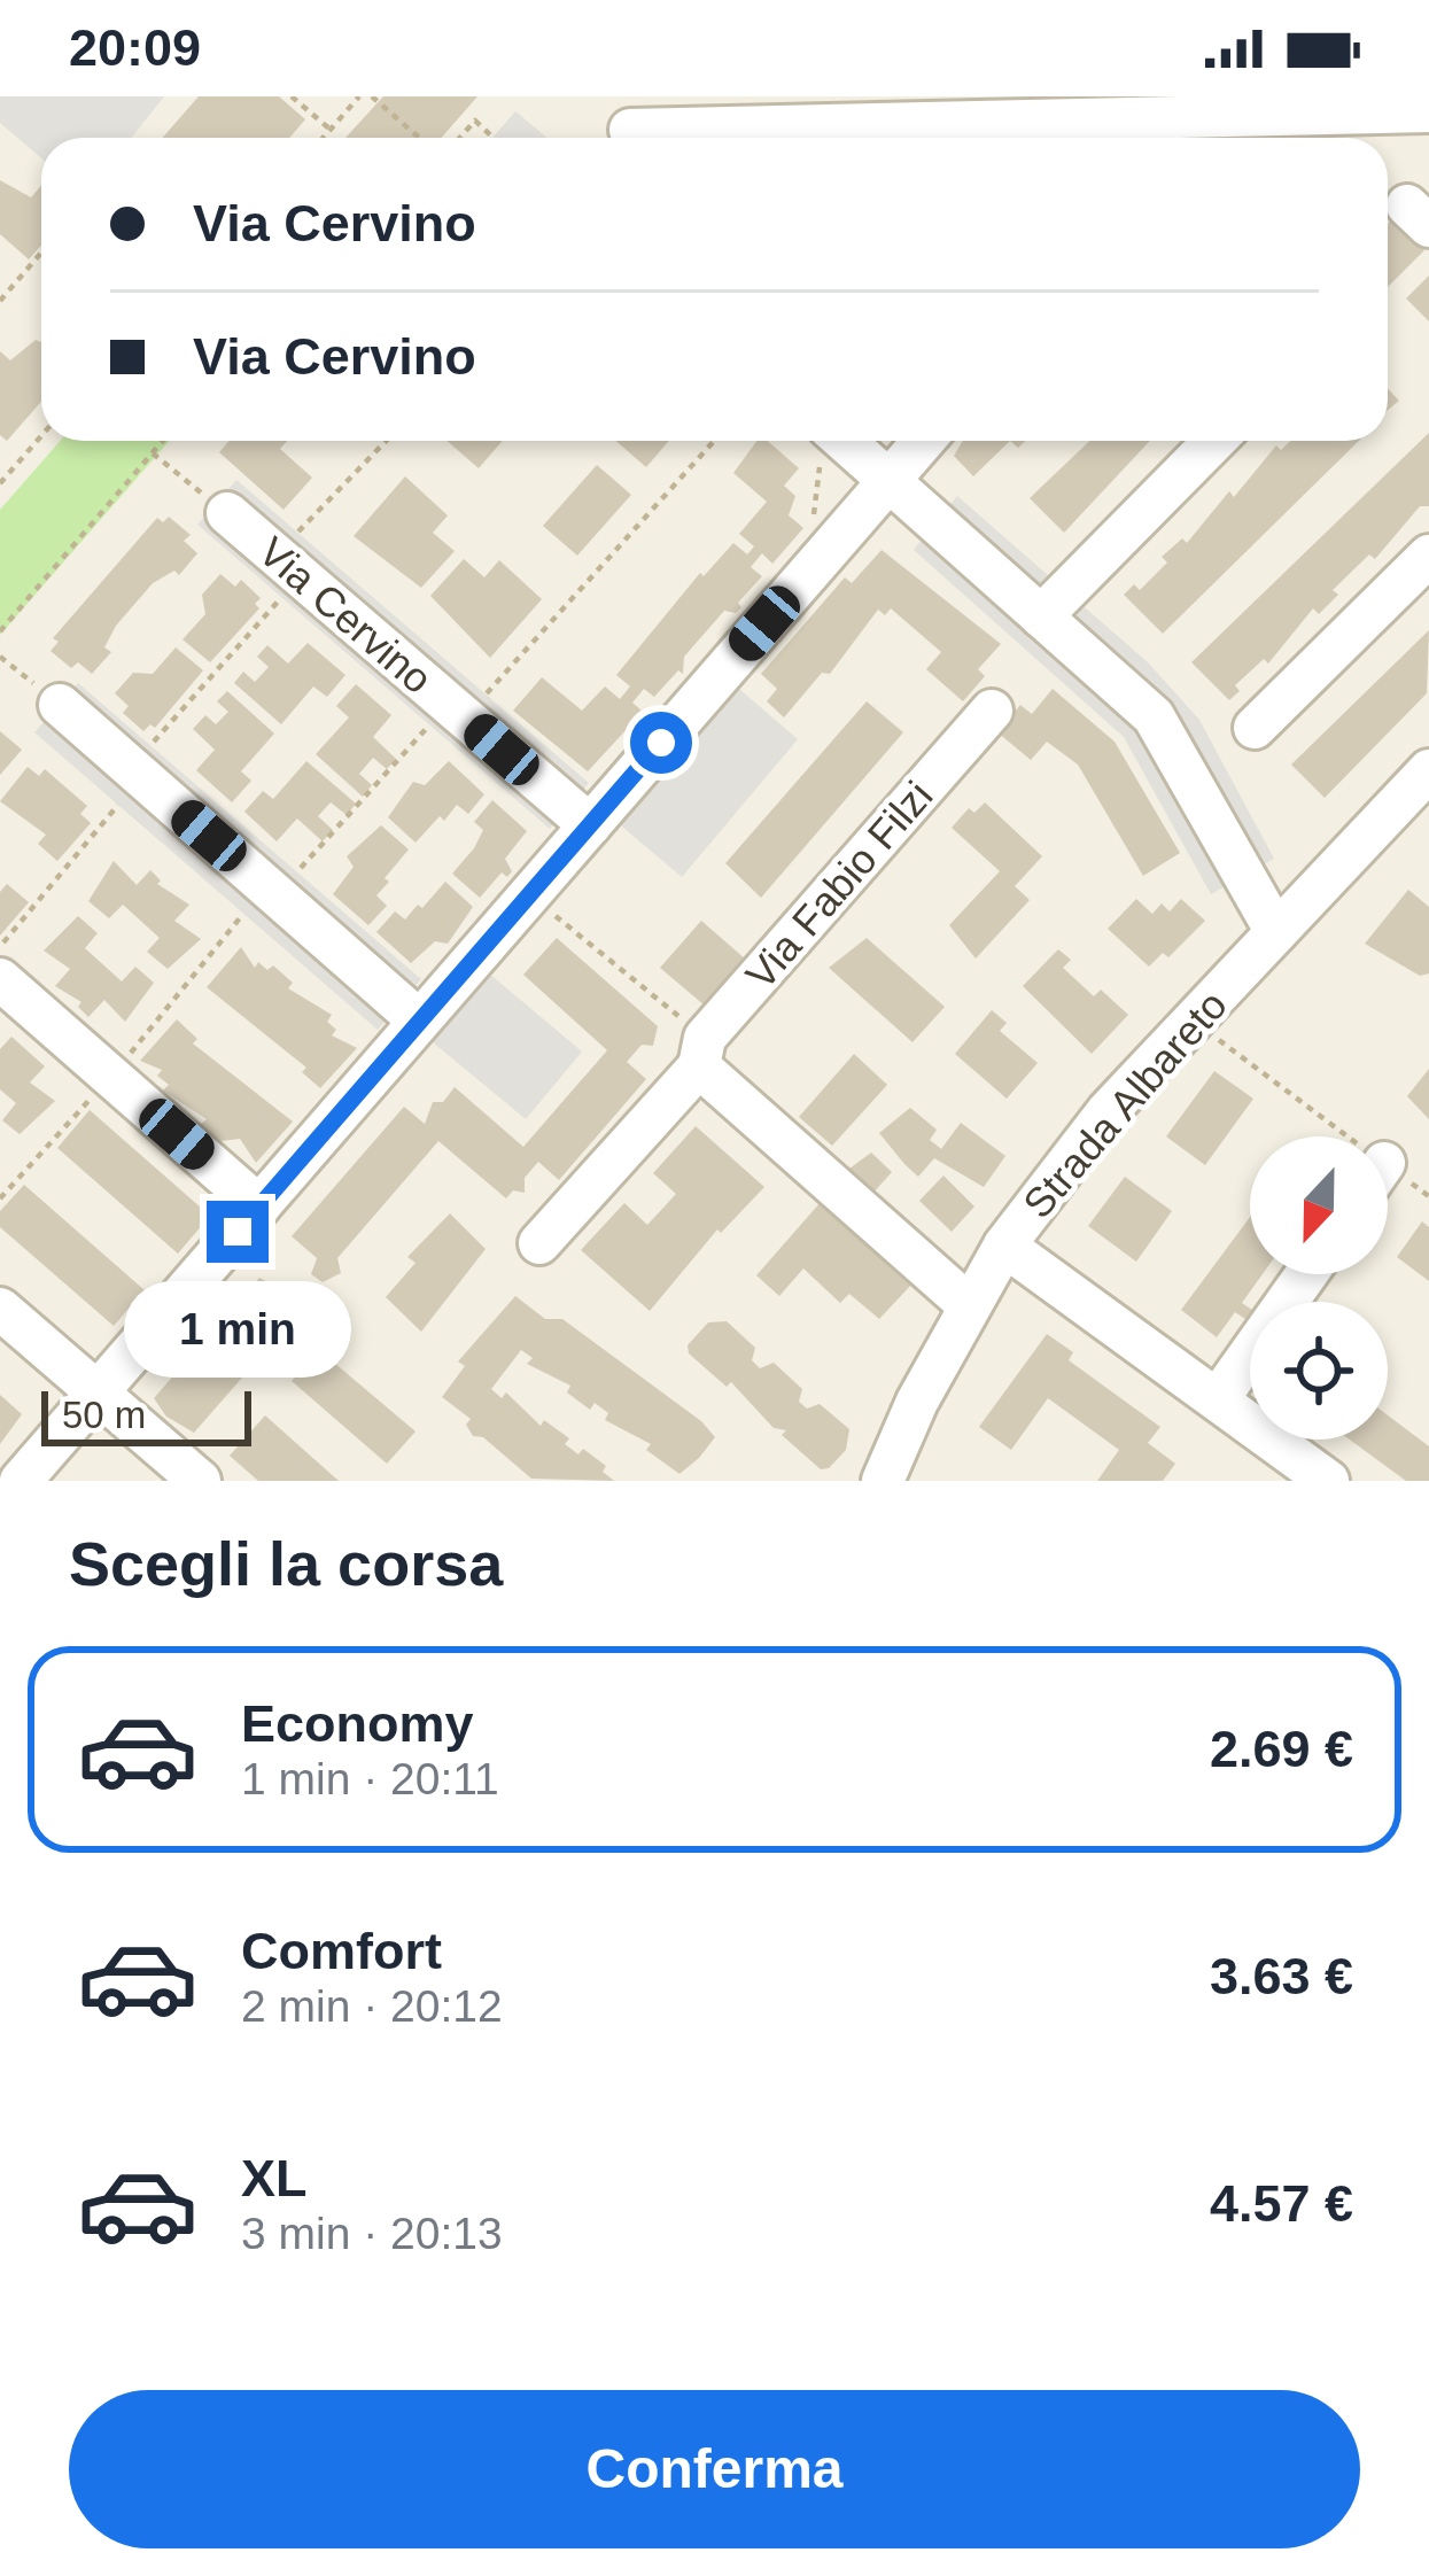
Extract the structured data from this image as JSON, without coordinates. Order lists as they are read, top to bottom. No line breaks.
{"streets":{"street":["Via Cervino","Via Fabio Filzi","Strada Albareto"]},"scale_bar":"50 m","north":"bottom","page":{"status":"20:09","banner":["Via Cervino","Via Cervino"],"bubble":"1 min","scale":"50 m","heading":"Scegli la corsa","list":[{"name":"Economy","note":"1 min · 20:11","value":"2.69 €"},{"name":"Comfort","note":"2 min · 20:12","value":"3.63 €"},{"name":"XL","note":"3 min · 20:13","value":"4.57 €"}],"buttons":"Conferma"}}
